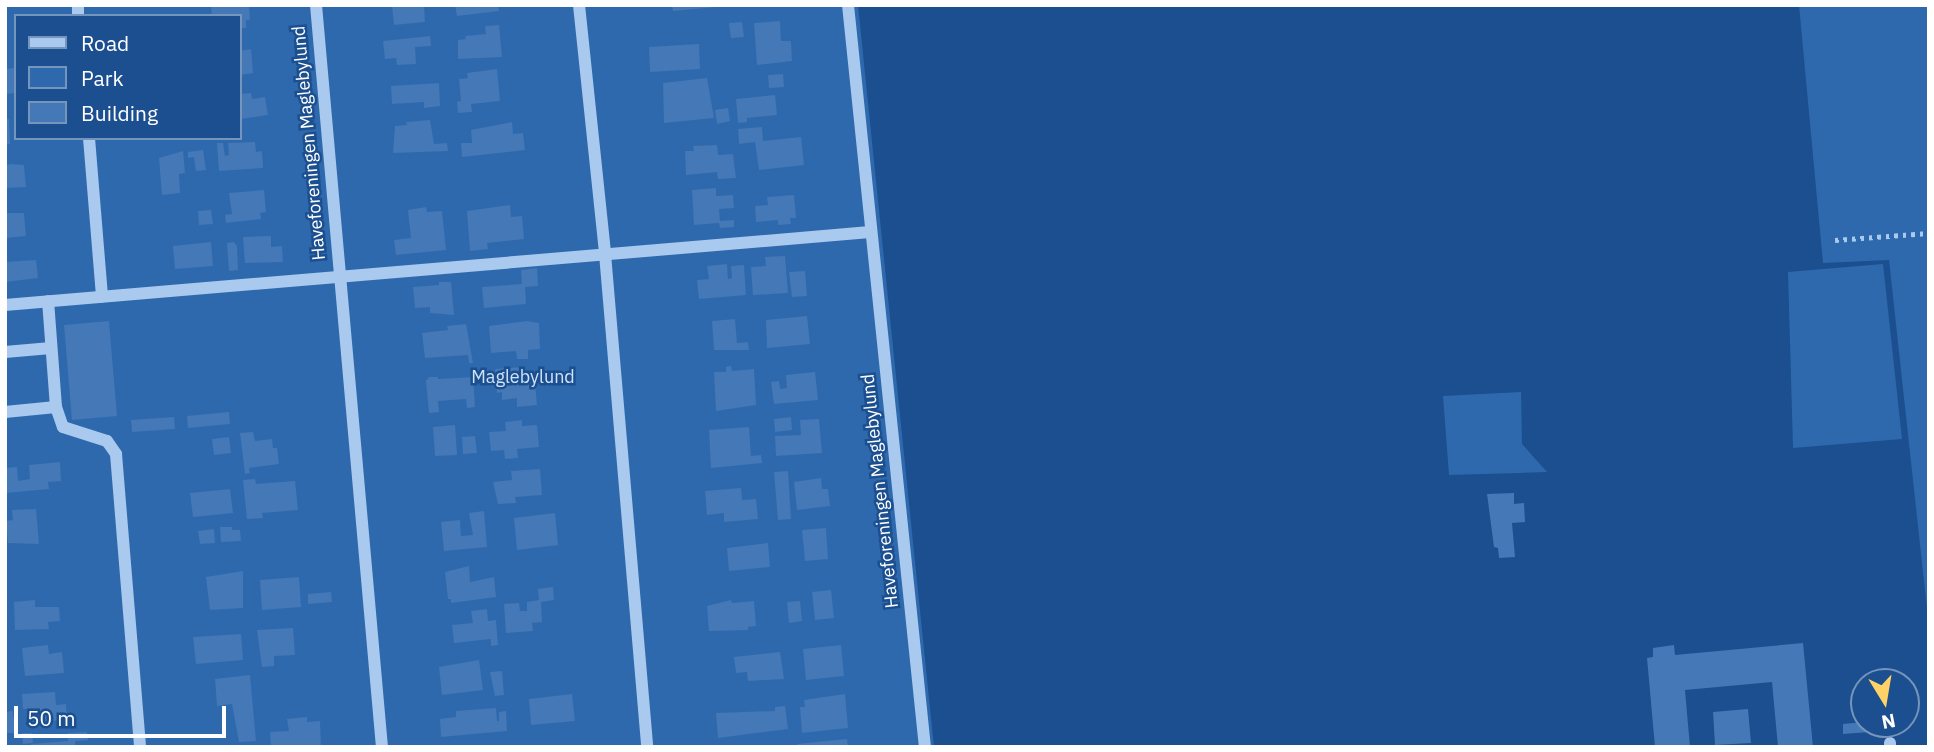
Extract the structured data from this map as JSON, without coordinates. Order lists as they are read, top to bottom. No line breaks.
{"streets":{"lane":["Haveforeningen Maglebylund"]},"parks":["Maglebylund"],"legend":["Road","Park","Building"],"scale_bar":"50 m","north":"bottom"}
